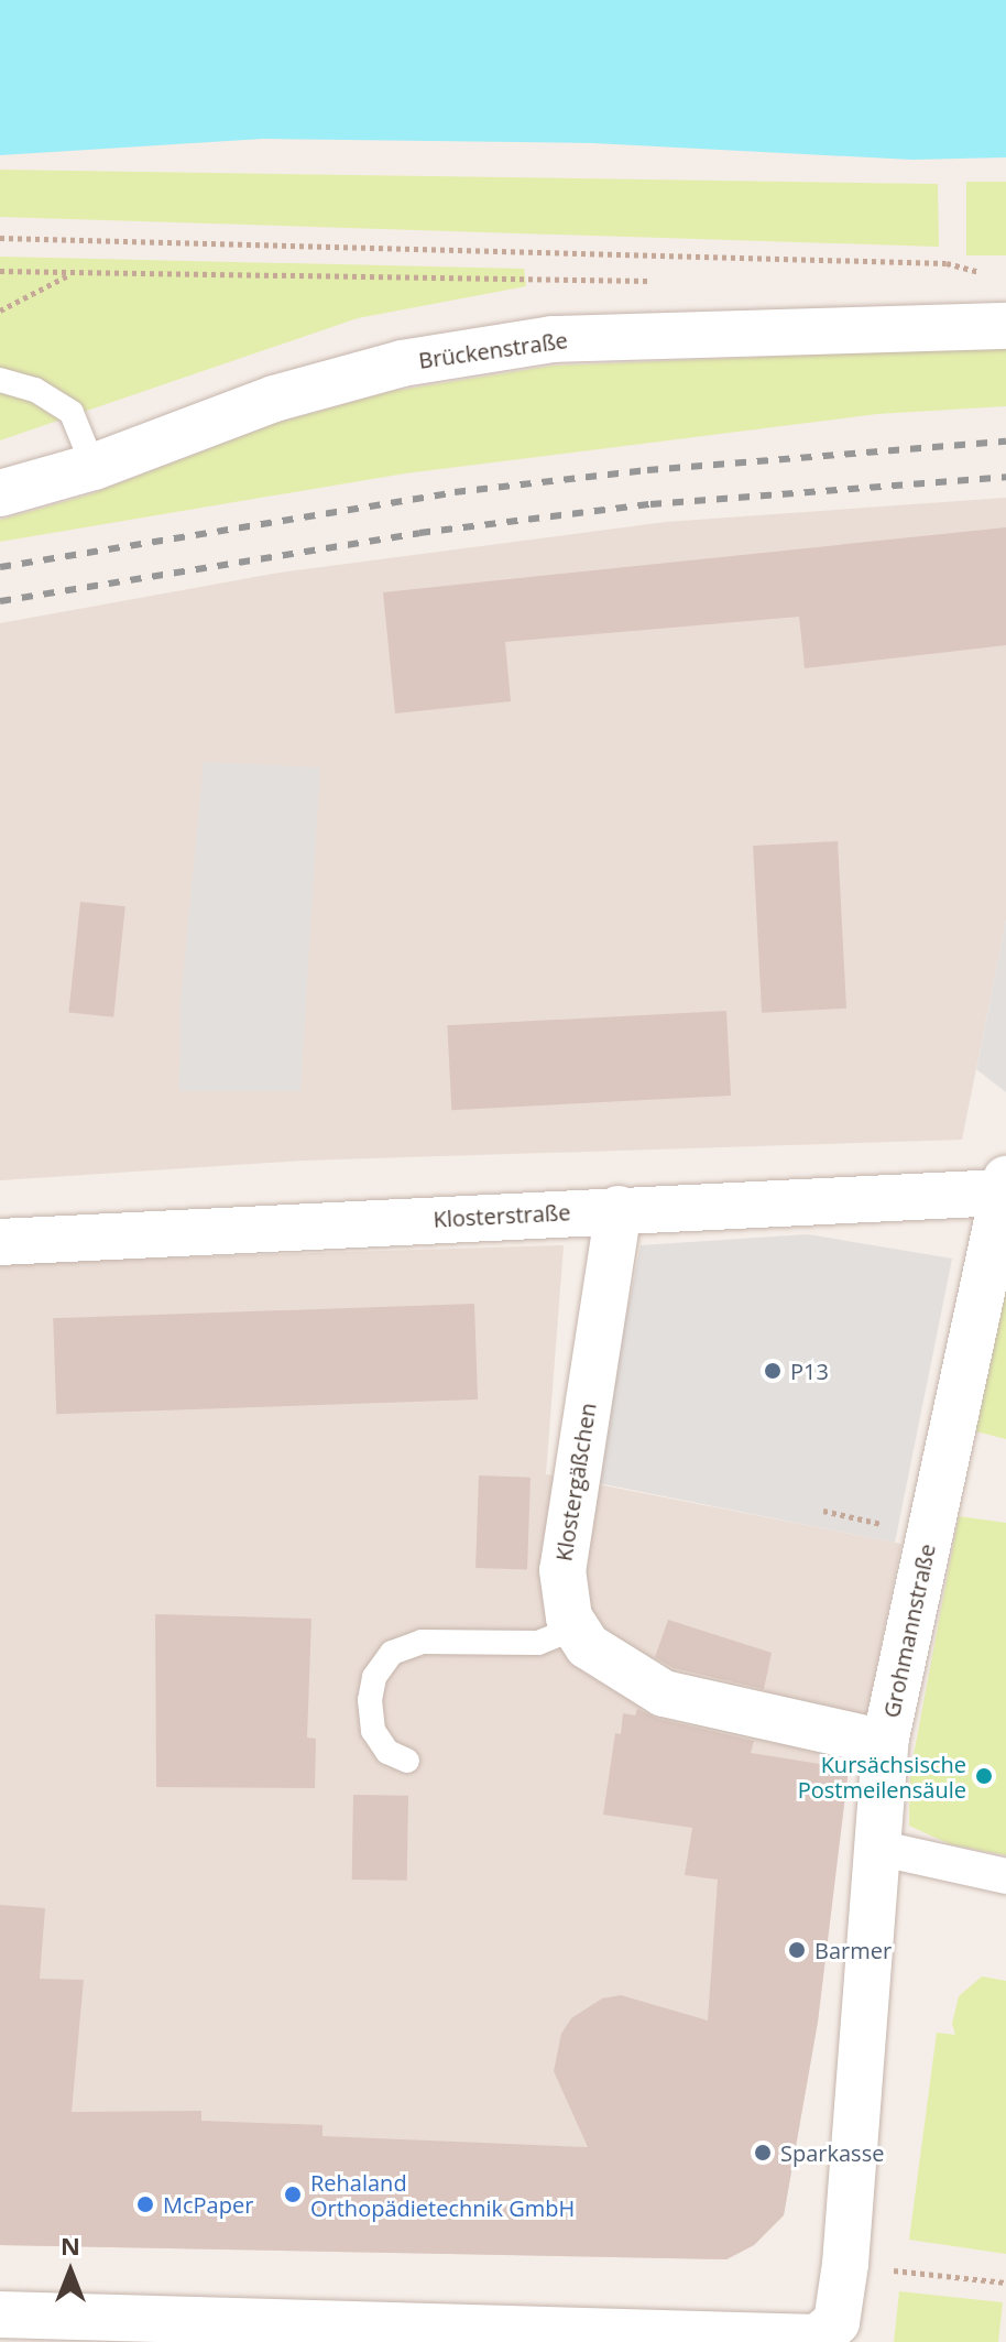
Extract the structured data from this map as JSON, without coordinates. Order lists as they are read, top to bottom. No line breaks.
{"streets":{"street":["Brückenstraße","Klosterstraße","Klostergäßchen","Grohmannstraße"]},"crossings":[["Klosterstraße","Klostergäßchen"],["Klosterstraße","Grohmannstraße"]],"places":["P13","Kursächsische Postmeilensäule","Barmer","Sparkasse","Rehaland Orthopädietechnik GmbH","McPaper"],"north":"top"}
